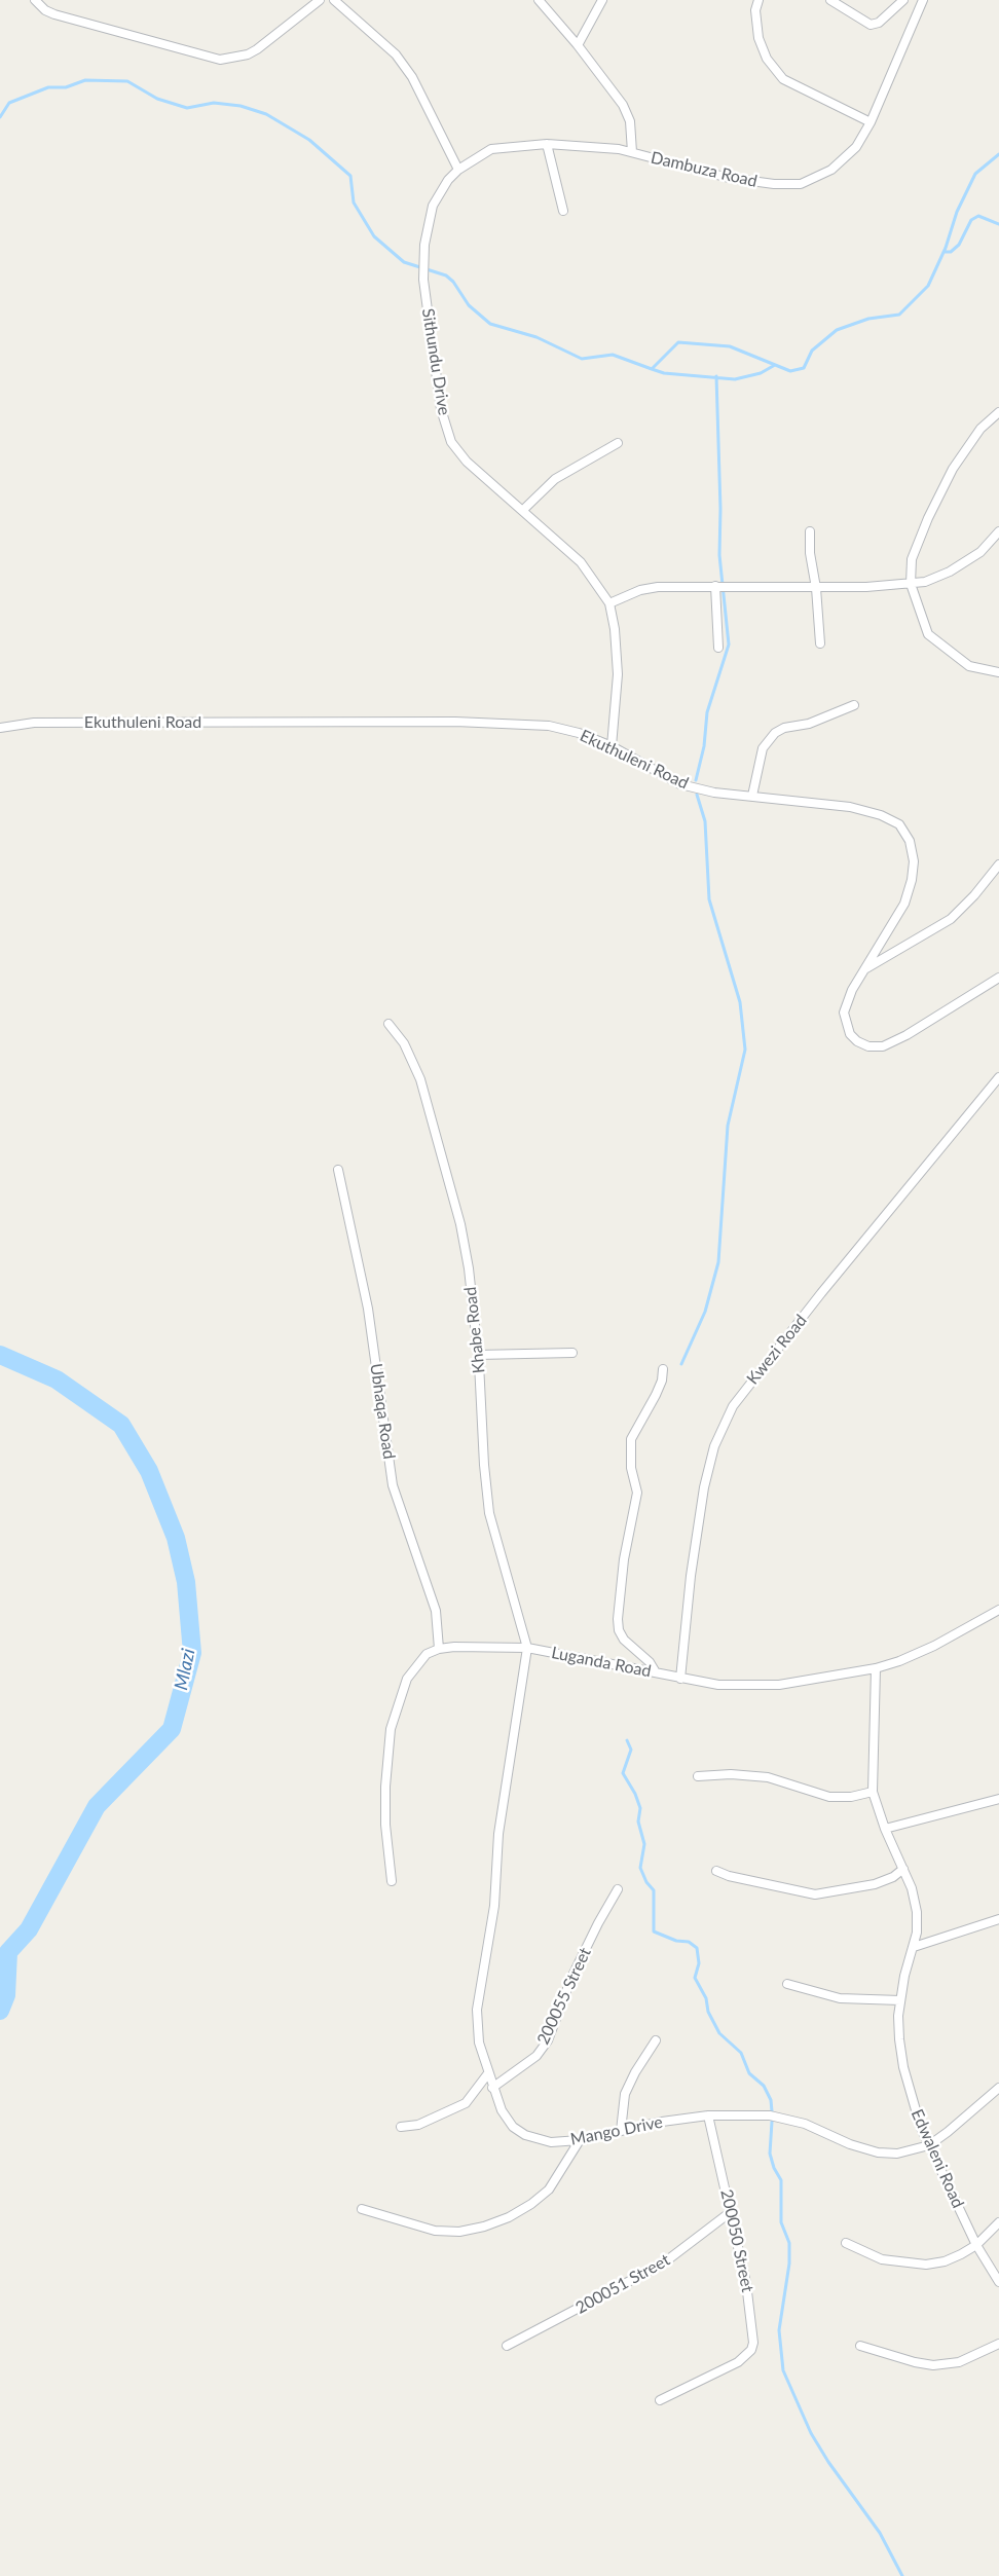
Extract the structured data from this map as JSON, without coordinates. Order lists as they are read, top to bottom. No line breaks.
{"streets":{"street":["Dambuza Road","Sithundu Drive","Ekuthuleni Road","Khabe Road","Kwezi Road","Ubhaqa Road","Luganda Road","200055 Street","Mango Drive","Edwaleni Road","200050 Street","200051 Street"]},"crossings":[["Dambuza Road","Sithundu Drive"],["Sithundu Drive","Ekuthuleni Road"],["Khabe Road","Luganda Road"],["Khabe Road","Mango Drive"],["Kwezi Road","Luganda Road"],["Ubhaqa Road","Luganda Road"],["Luganda Road","Mango Drive"],["Luganda Road","Edwaleni Road"],["200055 Street","Mango Drive"],["Mango Drive","Edwaleni Road"],["Mango Drive","200050 Street"],["200050 Street","200051 Street"]],"water":["Mlazi"]}
